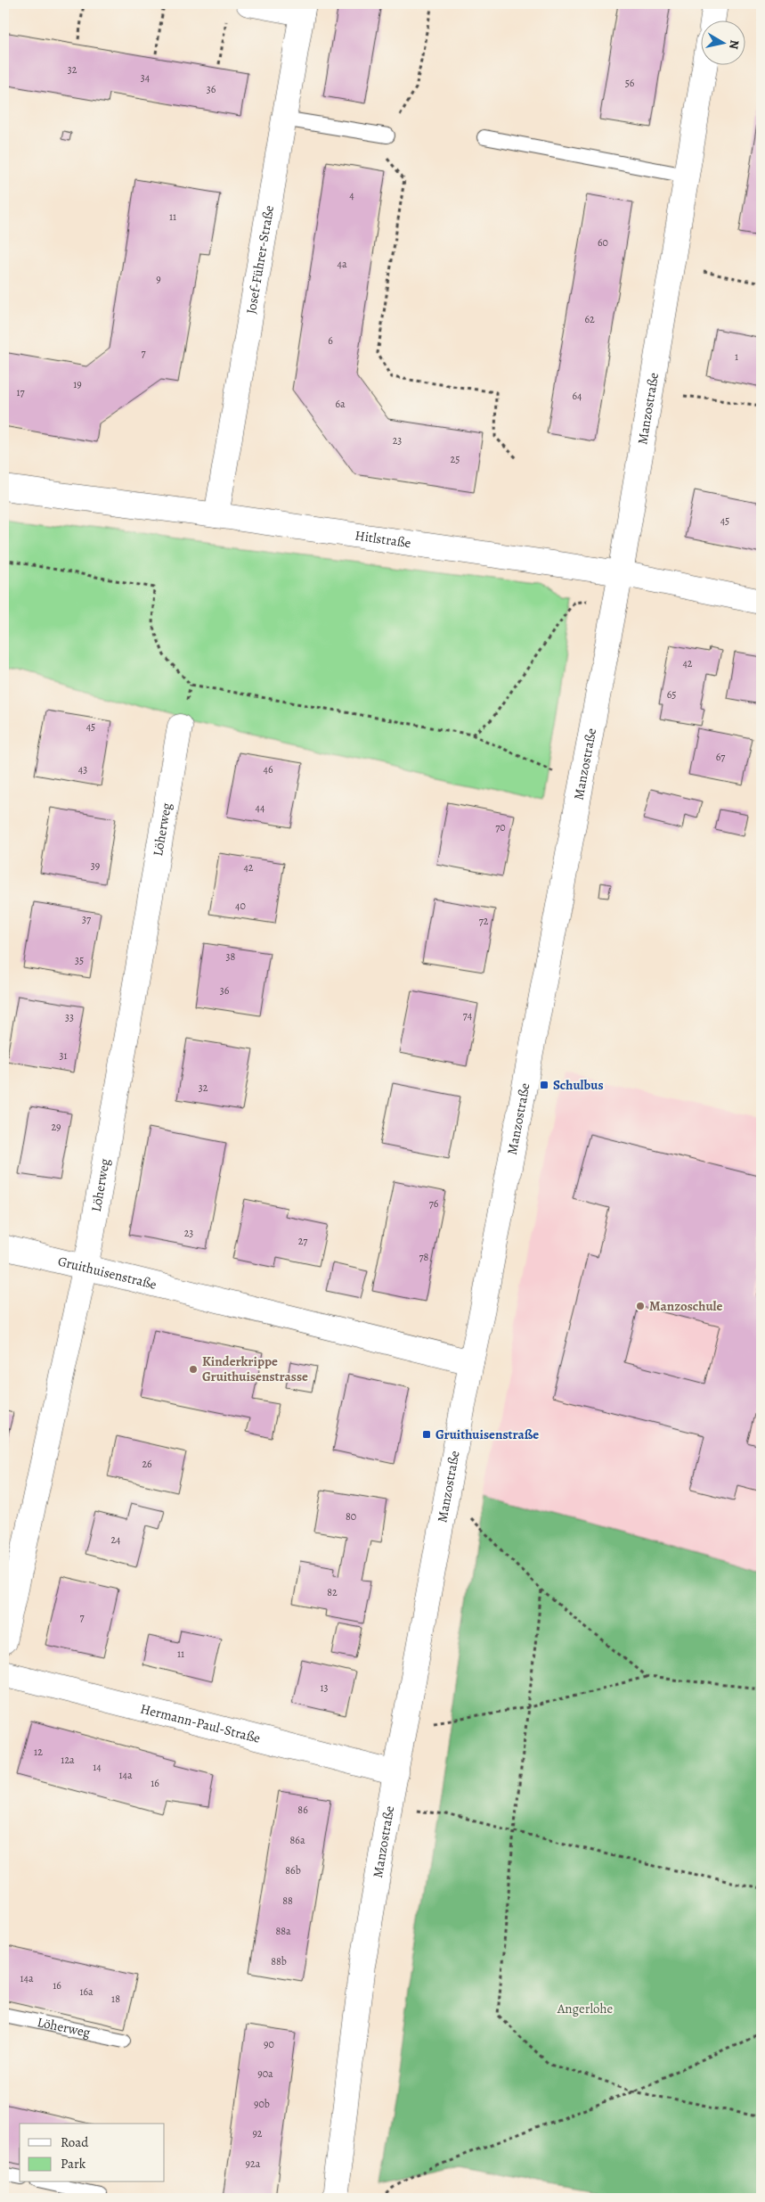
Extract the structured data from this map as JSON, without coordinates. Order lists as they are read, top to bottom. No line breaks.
{"streets":{"street":["Josef-Führer-Straße","Manzostraße","Hitlstraße","Löherweg","Gruithuisenstraße","Hermann-Paul-Straße"]},"crossings":[["Josef-Führer-Straße","Hitlstraße"],["Manzostraße","Hitlstraße"],["Manzostraße","Gruithuisenstraße"],["Manzostraße","Hermann-Paul-Straße"],["Löherweg","Gruithuisenstraße"]],"parks":["Angerlohe"],"places":{"transit":["Schulbus","Gruithuisenstraße"],"other":["Manzoschule","Kinderkrippe Gruithuisenstrasse"]},"house_numbers":["32","34","56","36","4","11","60","4a","9","62","6","7","1","19","17","64","6a","23","25","45","42","65","45","67","43","46","44","70","39","42","40","37","72","38","35","36","74","33","31","32","29","76","23","27","78","26","80","24","82","7","11","13","12","12a","14","14a","16","86","86a","86b","88","88a","88b","14a","16","16a","18","90","90a","90b","92","92a"],"legend":["Road","Park"],"north":"right"}
